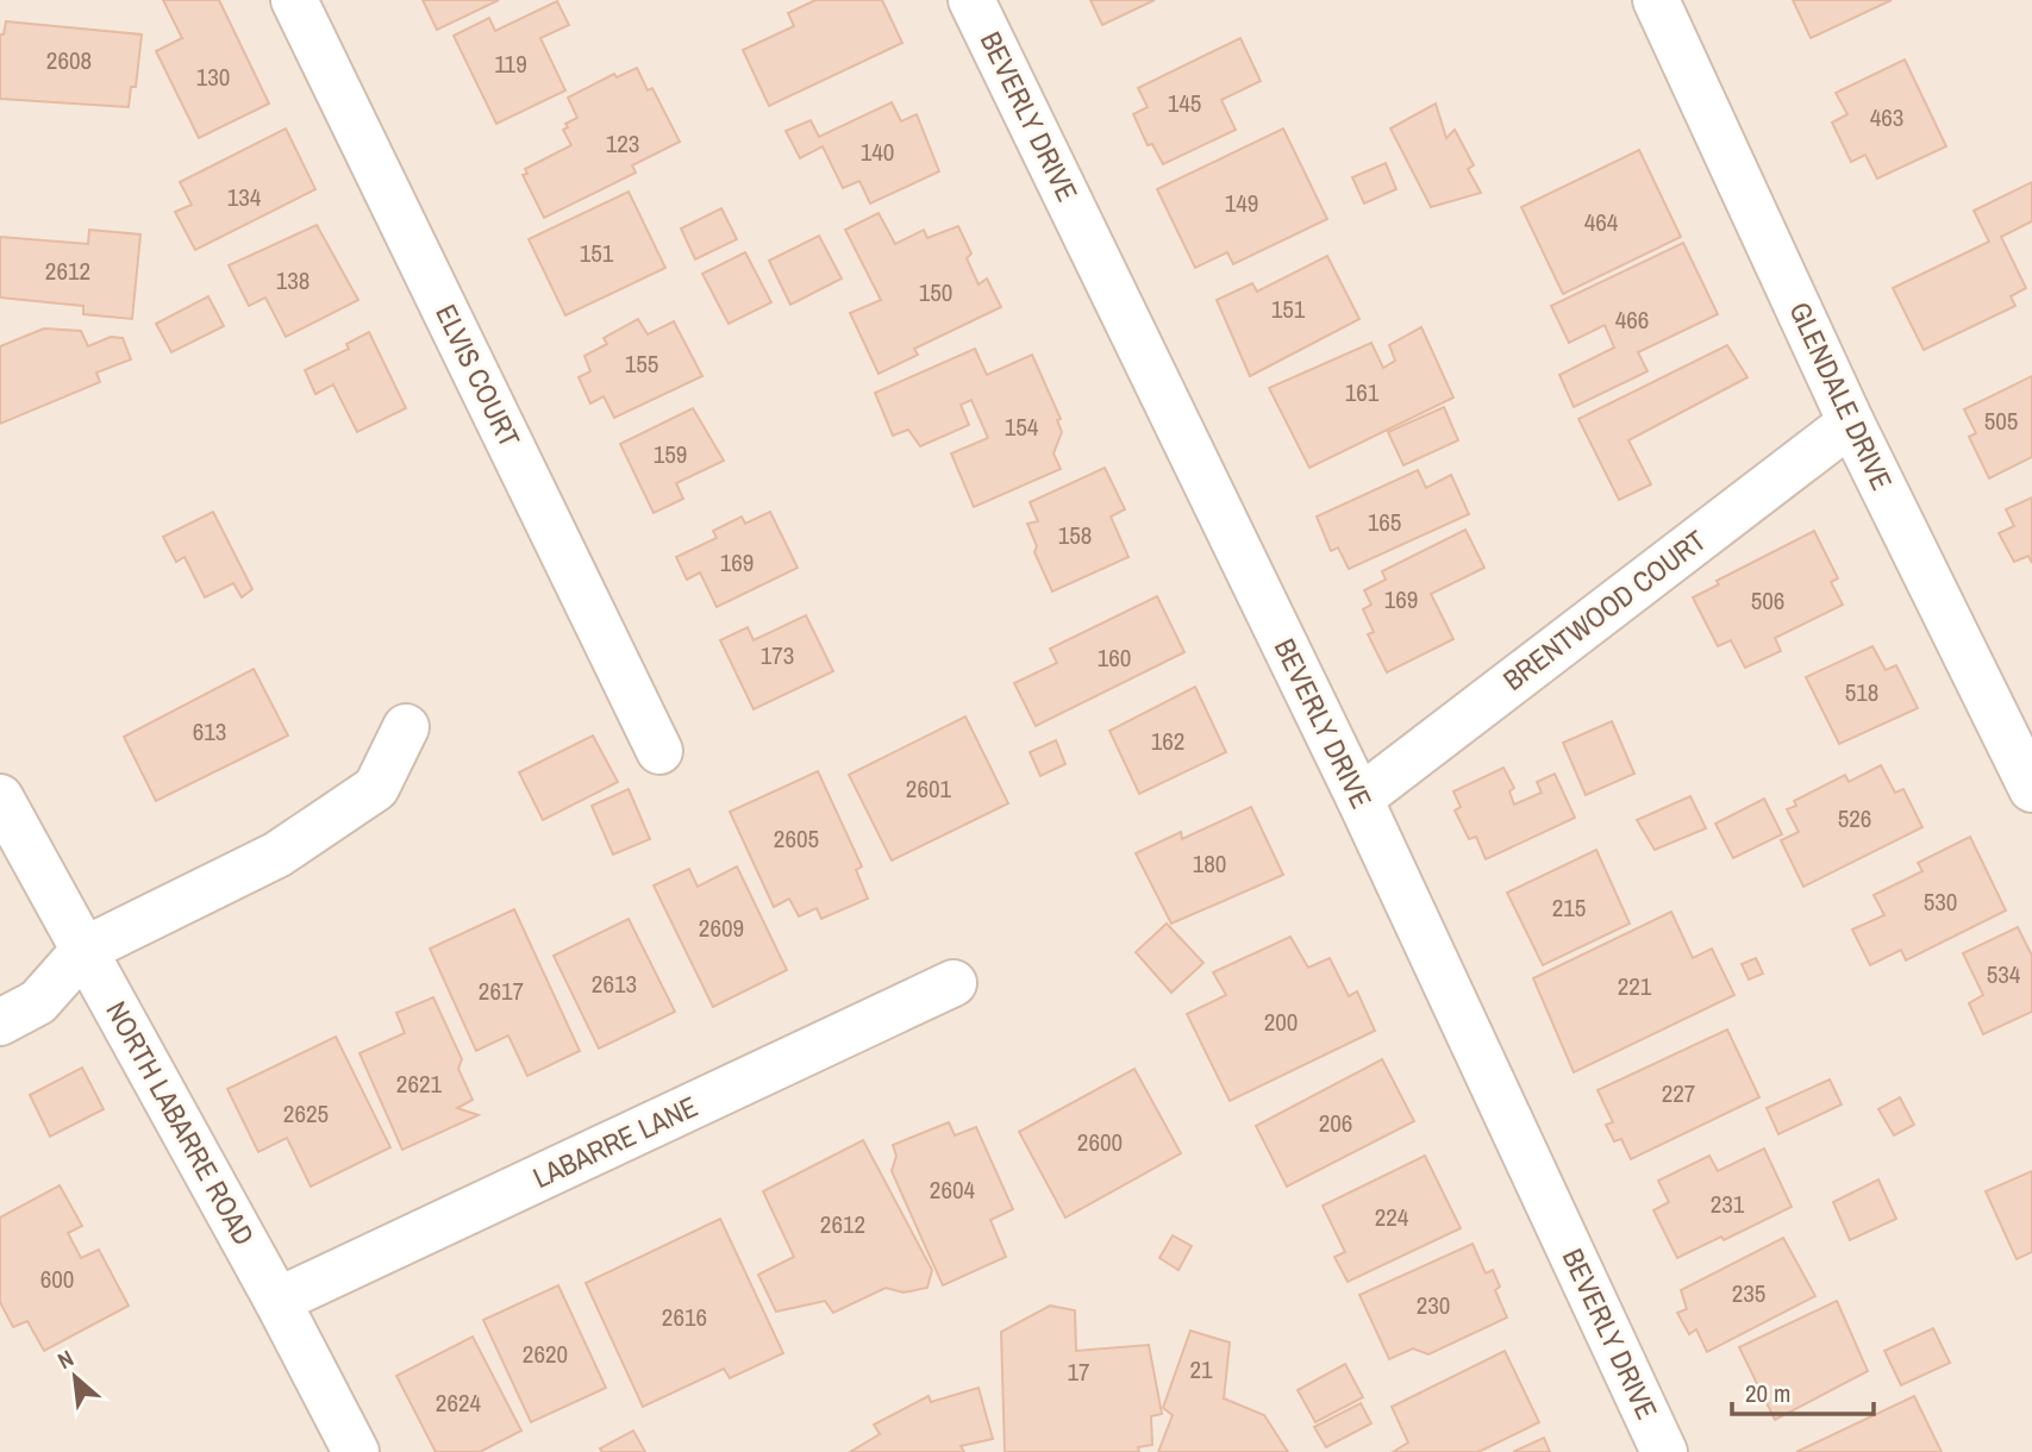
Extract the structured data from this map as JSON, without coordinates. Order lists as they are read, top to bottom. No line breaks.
{"streets":{"street":["BEVERLY DRIVE","ELVIS COURT","GLENDALE DRIVE","BRENTWOOD COURT","NORTH LABARRE ROAD","LABARRE LANE"]},"crossings":[["BEVERLY DRIVE","BRENTWOOD COURT"],["GLENDALE DRIVE","BRENTWOOD COURT"],["NORTH LABARRE ROAD","LABARRE LANE"]],"house_numbers":["2608","119","130","145","463","123","140","134","149","464","151","2612","138","150","151","466","155","161","505","154","159","165","158","169","169","506","173","160","518","613","162","2601","526","2605","180","530","215","2609","534","2613","221","2617","200","2621","227","2625","206","2600","2604","231","224","2612","600","235","230","2616","2620","21","17","2624"],"scale_bar":"20 m","north":"top left"}
